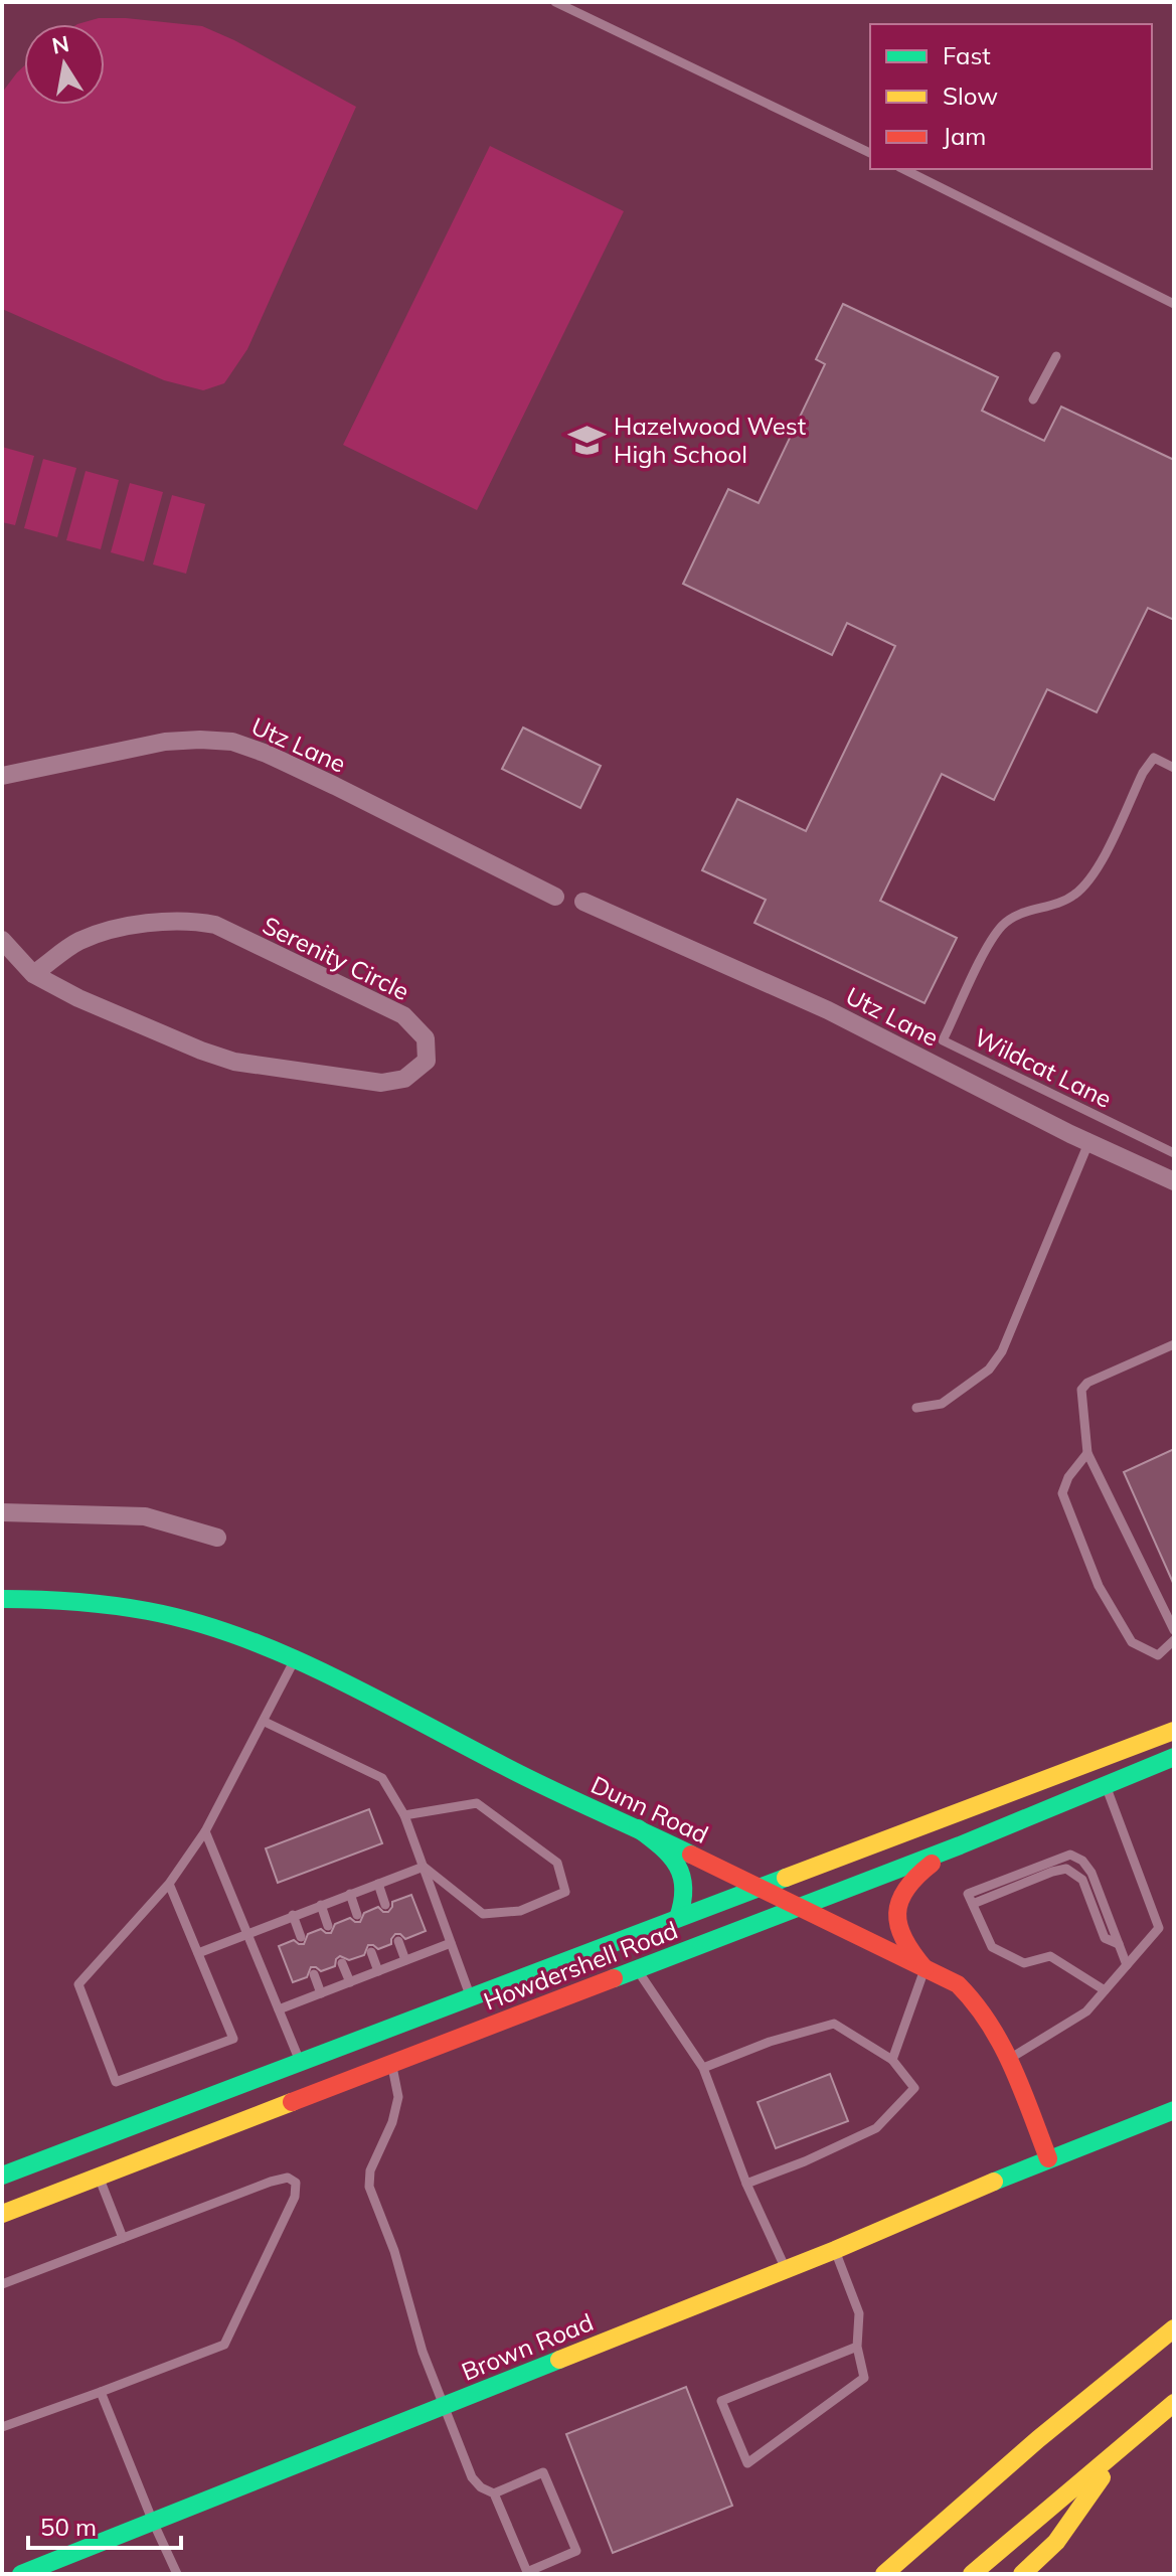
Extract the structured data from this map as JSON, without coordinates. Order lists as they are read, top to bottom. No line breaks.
{"streets":{"main road":["Dunn Road","Howdershell Road","Brown Road"],"street":["Utz Lane","Serenity Circle"],"lane":["Wildcat Lane"]},"crossings":[["Dunn Road","Howdershell Road"],["Dunn Road","Brown Road"]],"places":{"school or university":["Hazelwood West High School"]},"legend":["Fast","Slow","Jam"],"scale_bar":"50 m","north":"top"}
